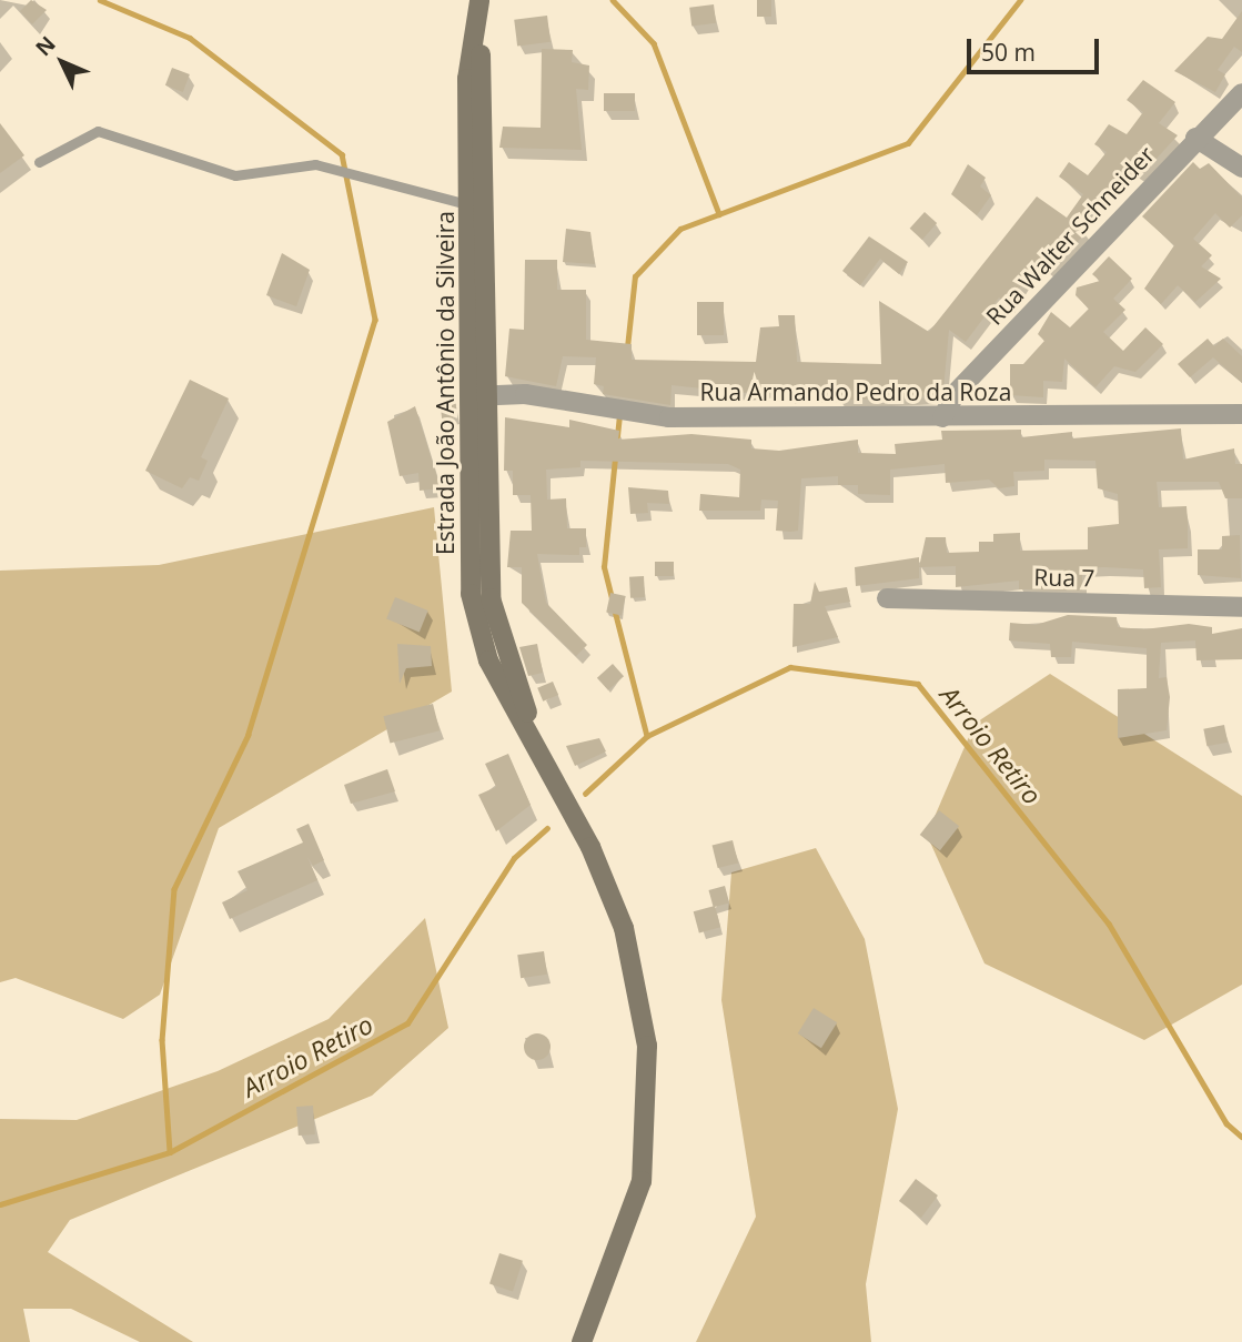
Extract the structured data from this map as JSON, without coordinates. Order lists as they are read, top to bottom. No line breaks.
{"streets":{"main road":["Estrada João Antônio da Silveira"],"street":["Rua Walter Schneider","Rua Armando Pedro da Roza","Rua 7"]},"crossings":[["Rua Walter Schneider","Rua Armando Pedro da Roza"],["Estrada João Antônio da Silveira","Rua Armando Pedro da Roza"]],"water":["Arroio Retiro"],"scale_bar":"50 m","north":"top left"}
